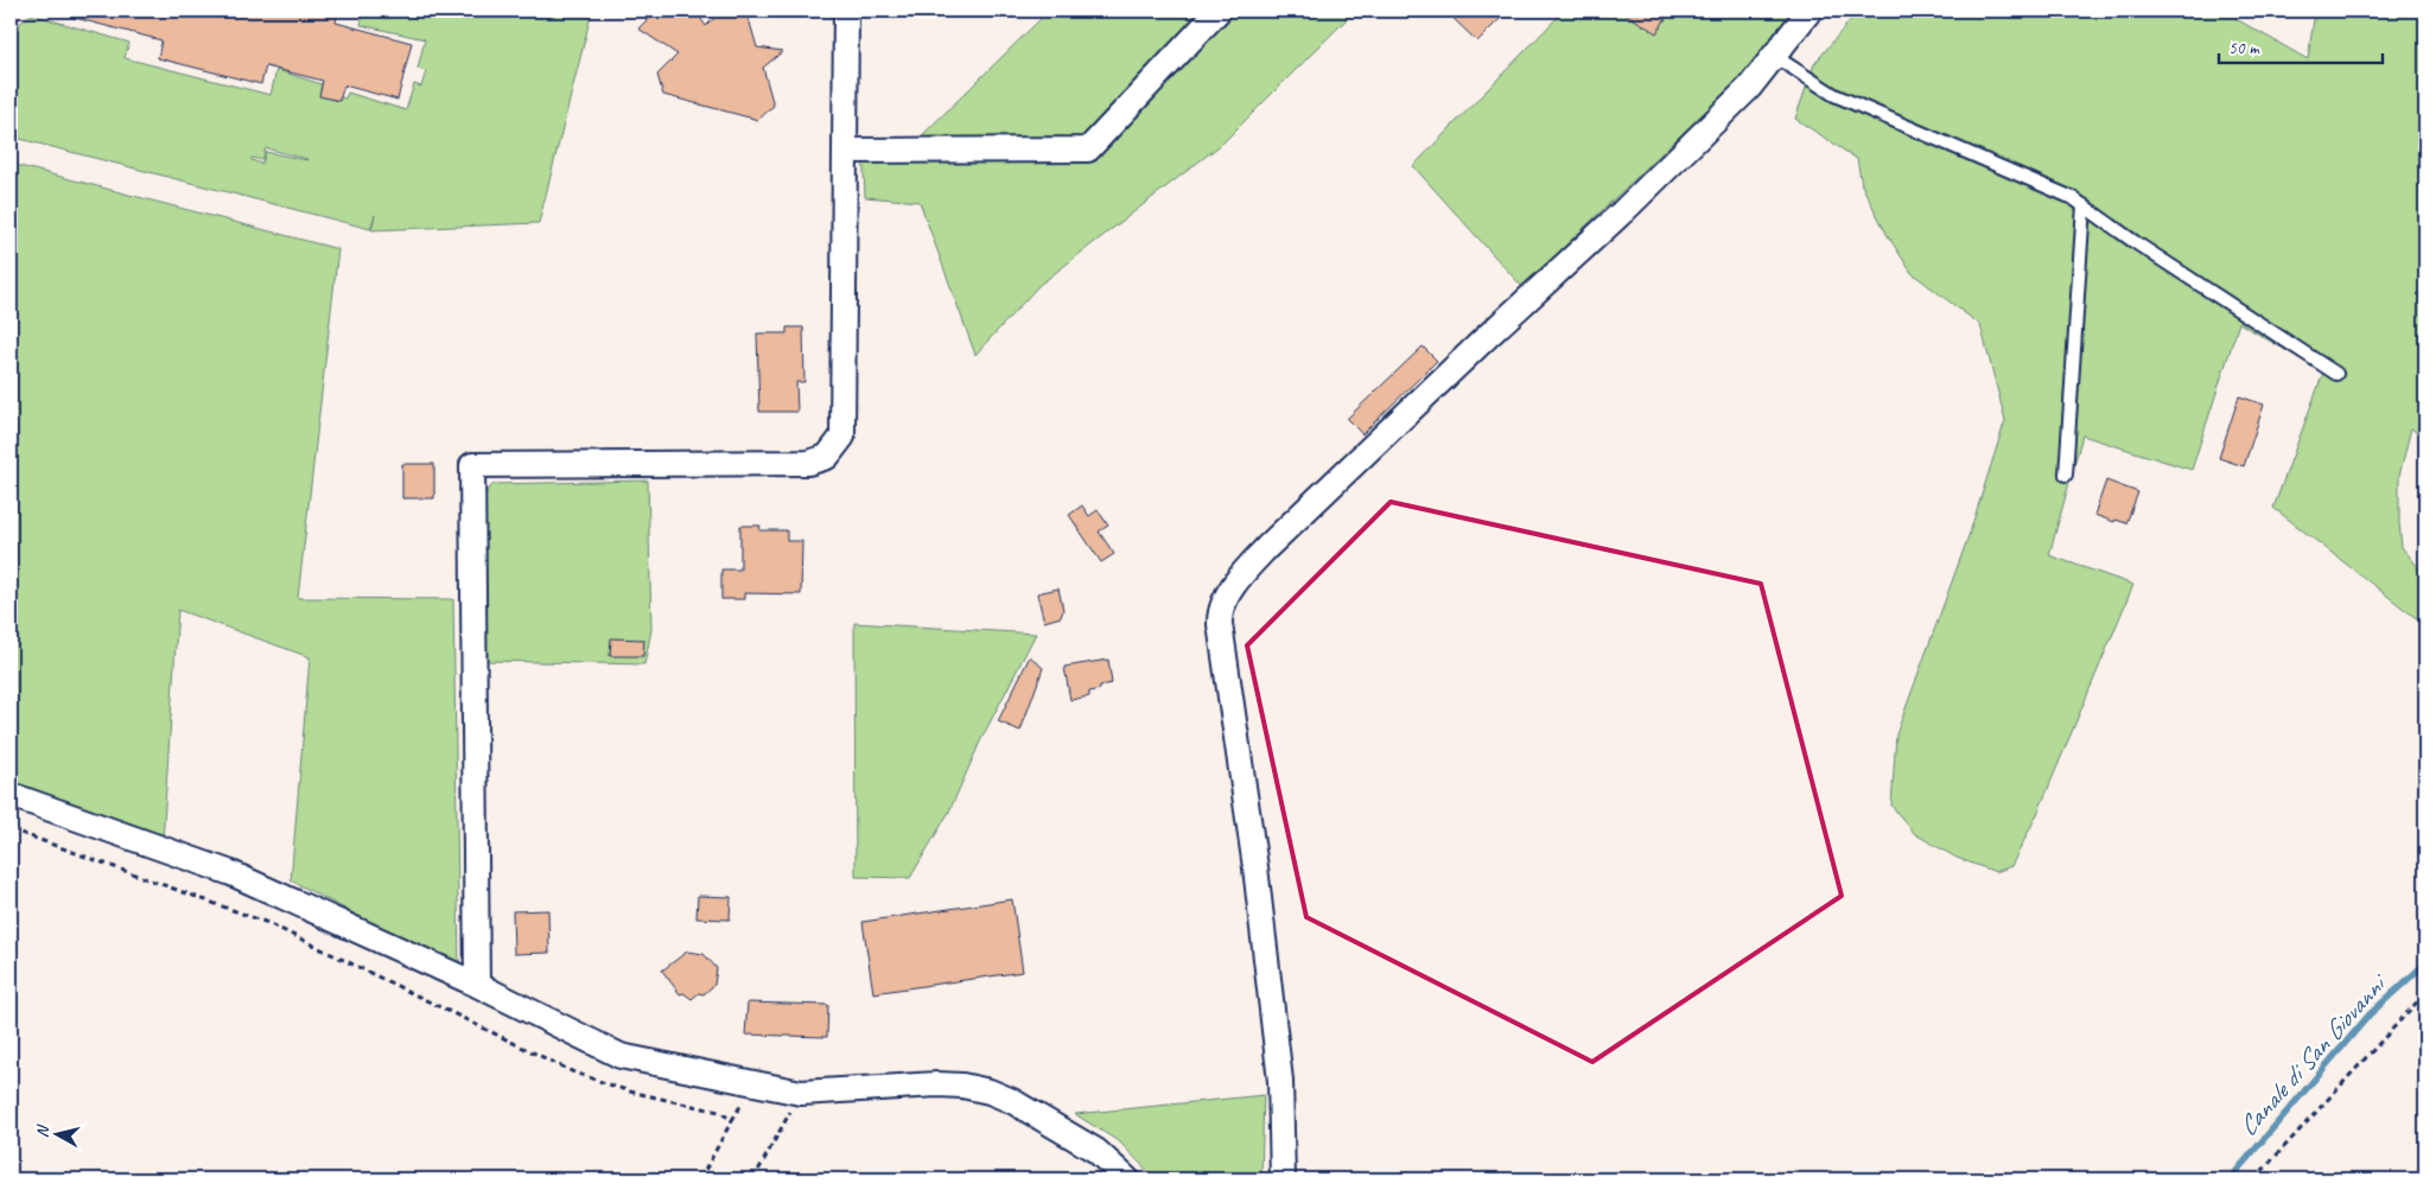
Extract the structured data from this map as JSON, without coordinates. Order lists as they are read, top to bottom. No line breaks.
{"water":["Canale di San Giovanni"],"scale_bar":"50 m","north":"left"}
